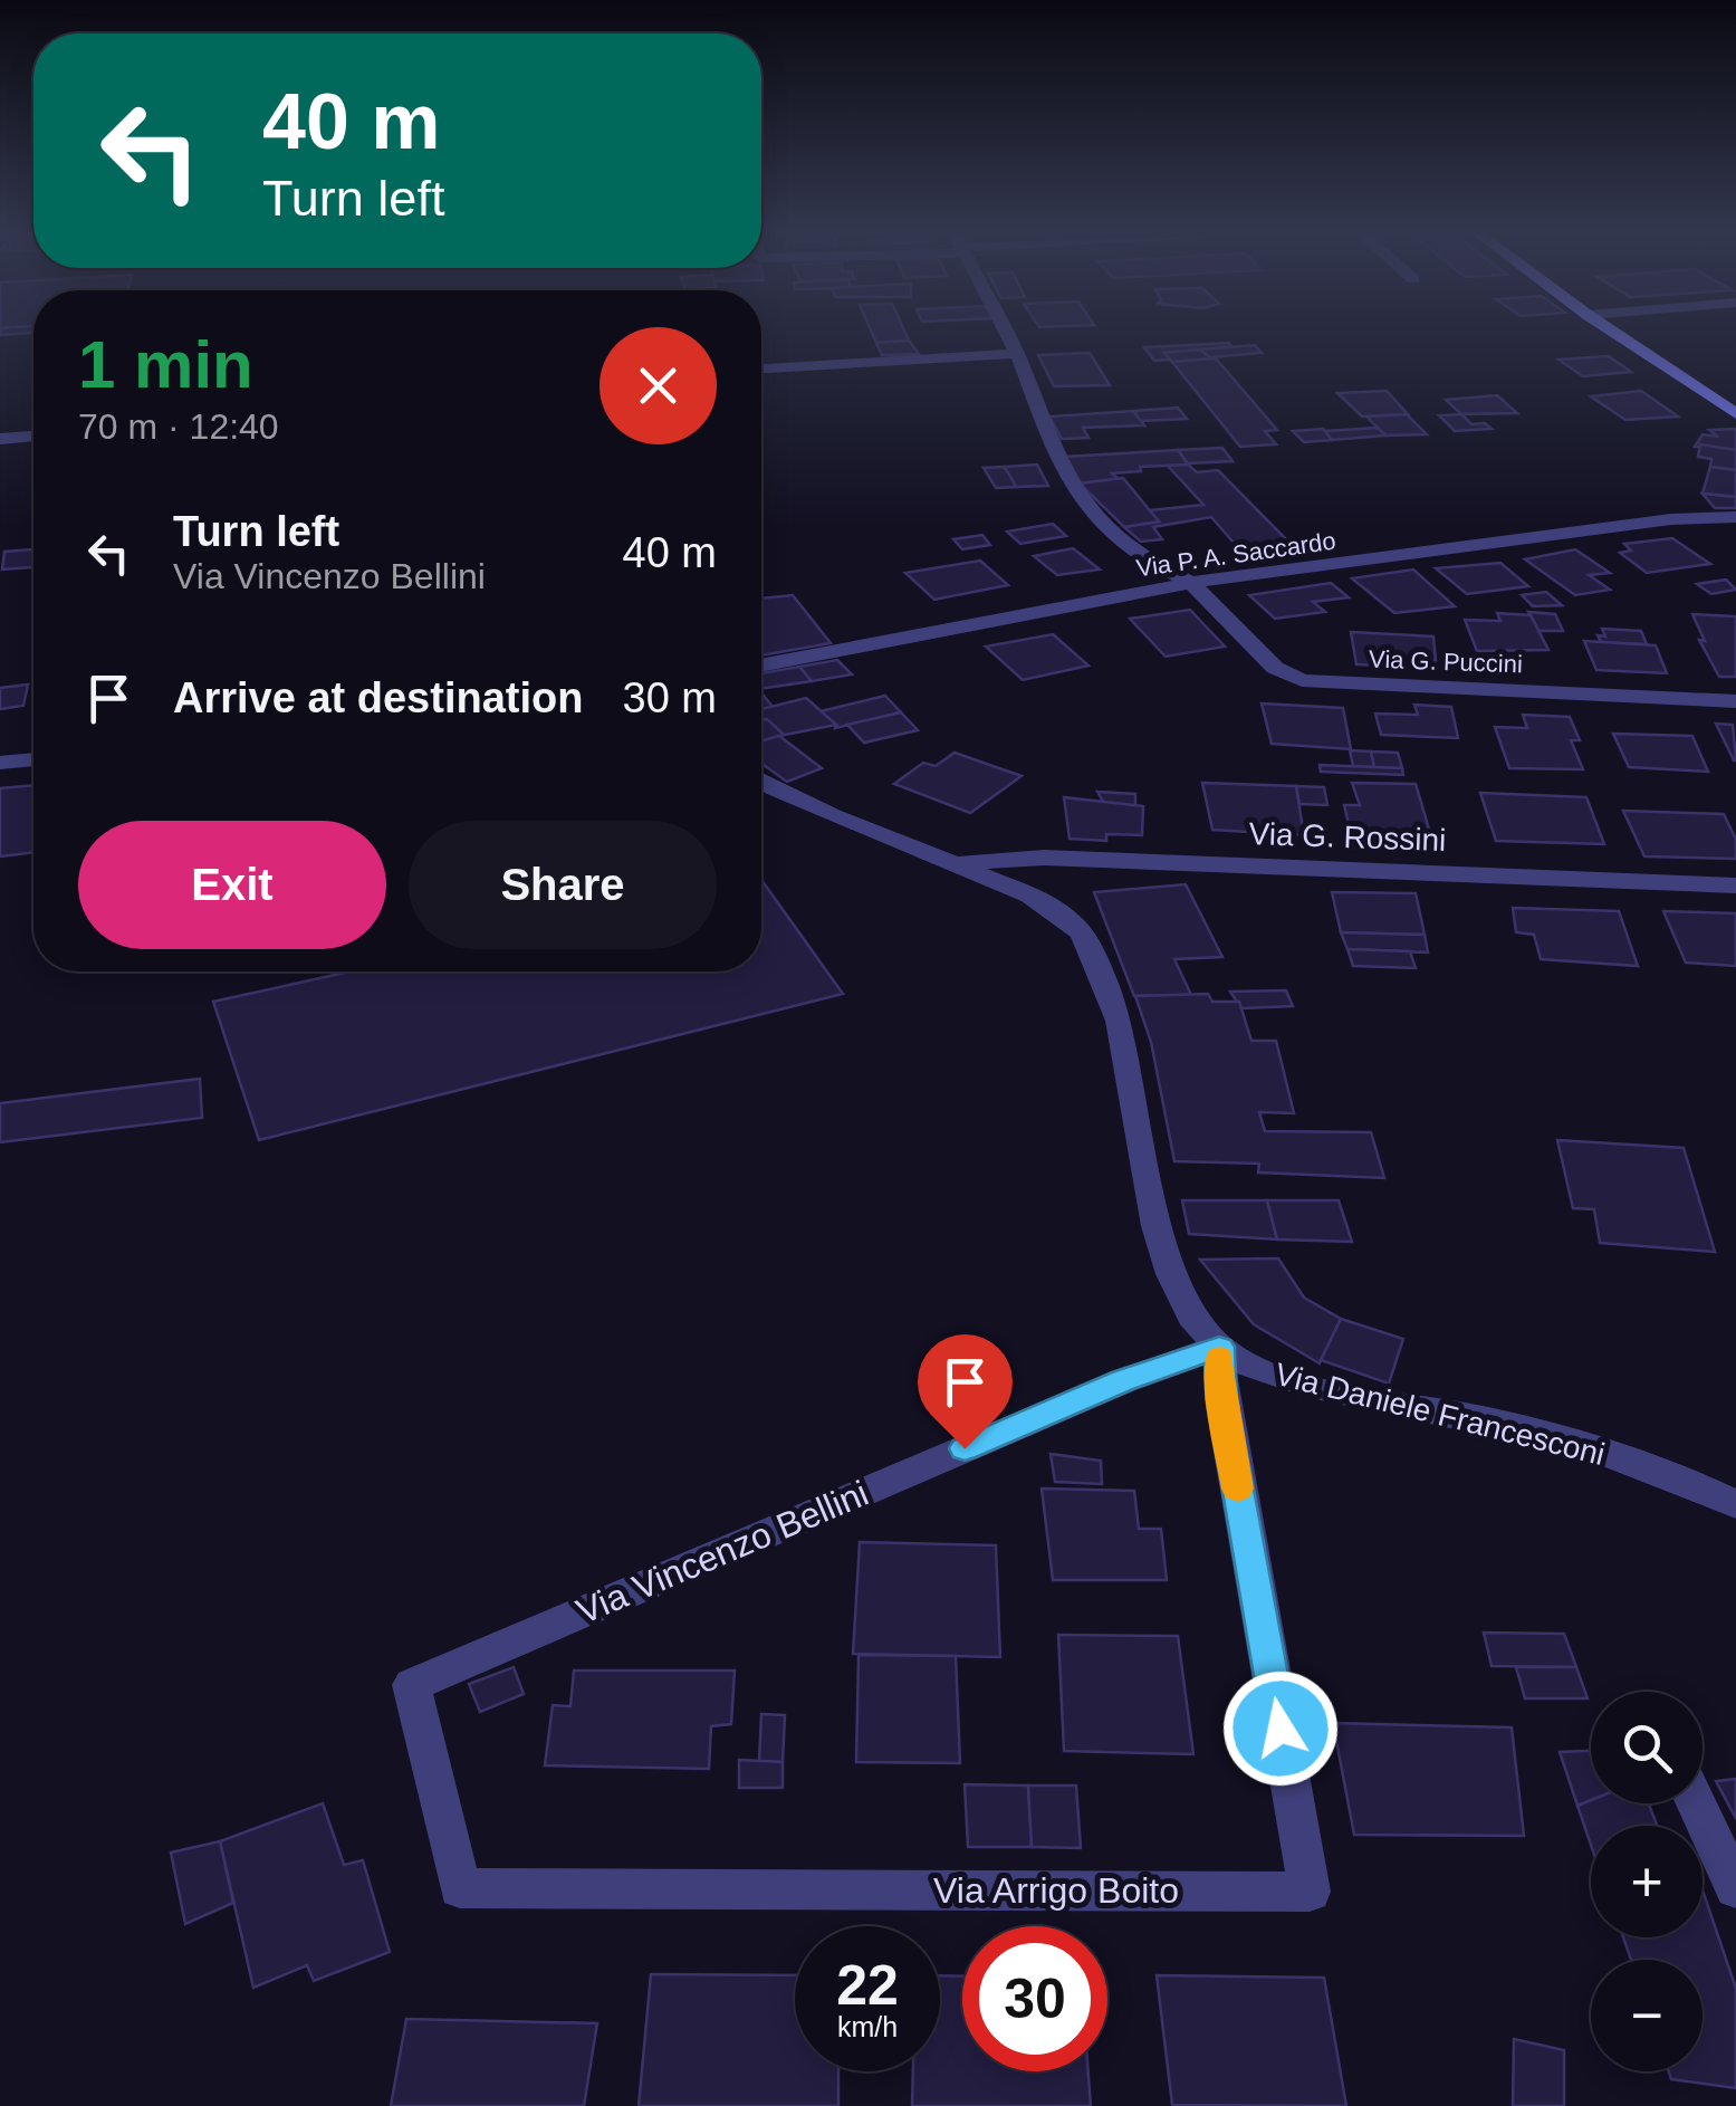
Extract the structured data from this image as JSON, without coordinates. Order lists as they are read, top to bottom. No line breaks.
{"streets":{"street":["Via P. A. Saccardo","Via G. Puccini","Via G. Rossini","Via Daniele Francesconi","Via Vincenzo Bellini","Via Arrigo Boito"]},"crossings":[["Via P. A. Saccardo","Via G. Puccini"],["Via G. Rossini","Via Daniele Francesconi"],["Via Daniele Francesconi","Via Vincenzo Bellini"],["Via Daniele Francesconi","Via Arrigo Boito"],["Via Vincenzo Bellini","Via Arrigo Boito"]],"page":{"turn":["40 m","Turn left"],"heading":["1 min","70 m · 12:40"],"list":[{"name":"Turn left","note":"Via Vincenzo Bellini","value":"40 m"},{"name":"Arrive at destination","value":"30 m"}],"buttons":["Exit","Share"],"map_buttons":["+","−"],"speed":"22 km/h","limit":"30"}}
